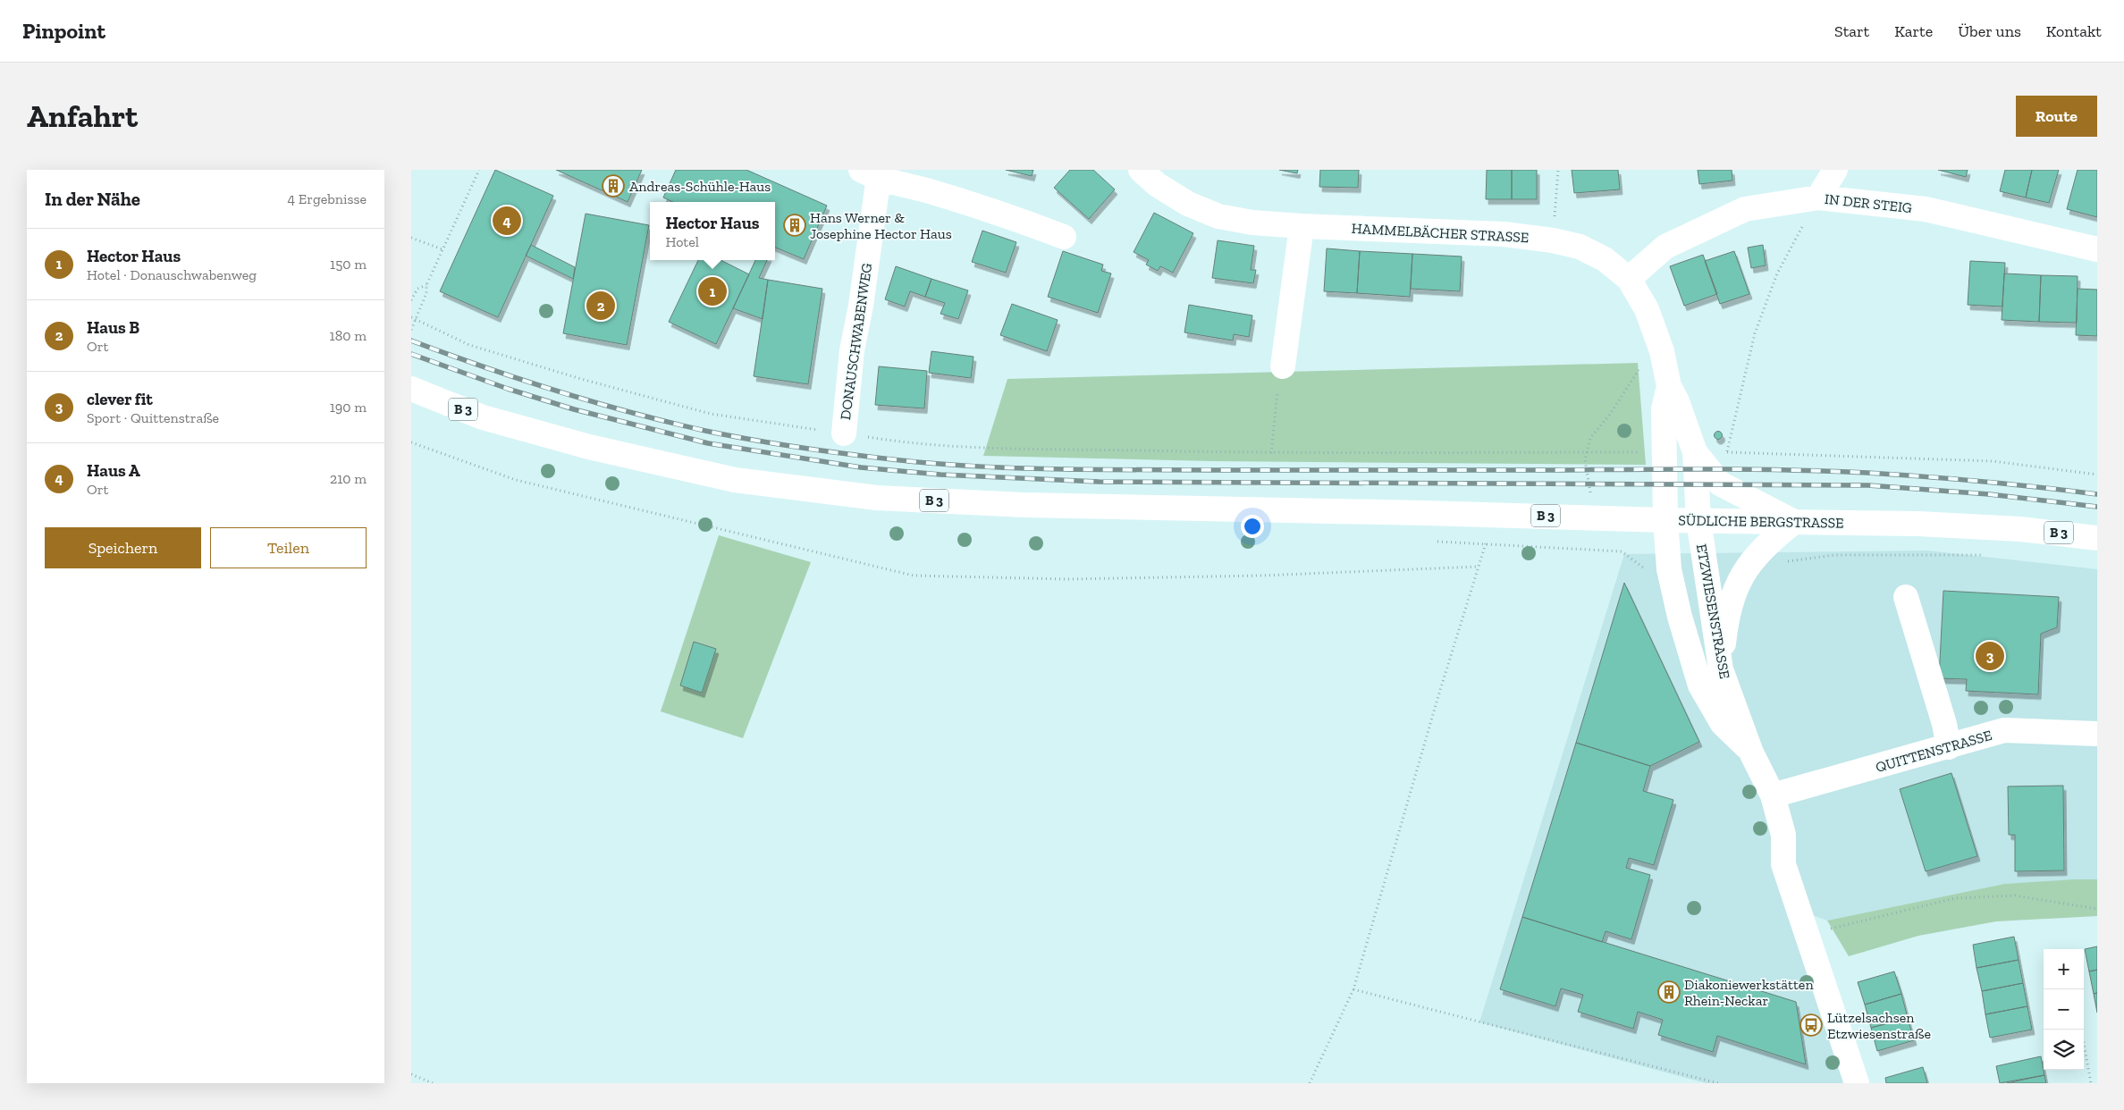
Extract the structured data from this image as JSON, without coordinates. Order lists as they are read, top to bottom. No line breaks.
{"streets":{"street":["IN DER STEIG","HAMMELBÄCHER STRASSE","DONAUSCHWABENWEG","B 3","SÜDLICHE BERGSTRASSE","ETZWIESENSTRASSE","QUITTENSTRASSE"]},"crossings":[["IN DER STEIG","HAMMELBÄCHER STRASSE"],["HAMMELBÄCHER STRASSE","SÜDLICHE BERGSTRASSE"],["HAMMELBÄCHER STRASSE","ETZWIESENSTRASSE"],["SÜDLICHE BERGSTRASSE","ETZWIESENSTRASSE"],["ETZWIESENSTRASSE","QUITTENSTRASSE"]],"places":{"building":["Andreas-Schühle-Haus","Hans Werner & Josephine Hector Haus","Diakoniewerkstätten Rhein-Neckar"],"bus stop":["Lützelsachsen Etzwiesenstraße"]},"page":{"header":"Pinpoint","nav":["Start","Karte","Über uns","Kontakt"],"buttons":["Route",["Speichern","Teilen"]],"title":"Anfahrt","heading":["In der Nähe","4 Ergebnisse"],"popup":["Hector Haus","Hotel"],"pins":["4","1","2","3"],"list":[{"mark":"1","name":"Hector Haus","note":"Hotel · Donauschwabenweg","value":"150 m"},{"mark":"2","name":"Haus B","note":"Ort","value":"180 m"},{"mark":"3","name":"clever fit","note":"Sport · Quittenstraße","value":"190 m"},{"mark":"4","name":"Haus A","note":"Ort","value":"210 m"}],"map_buttons":["+","−"]}}
